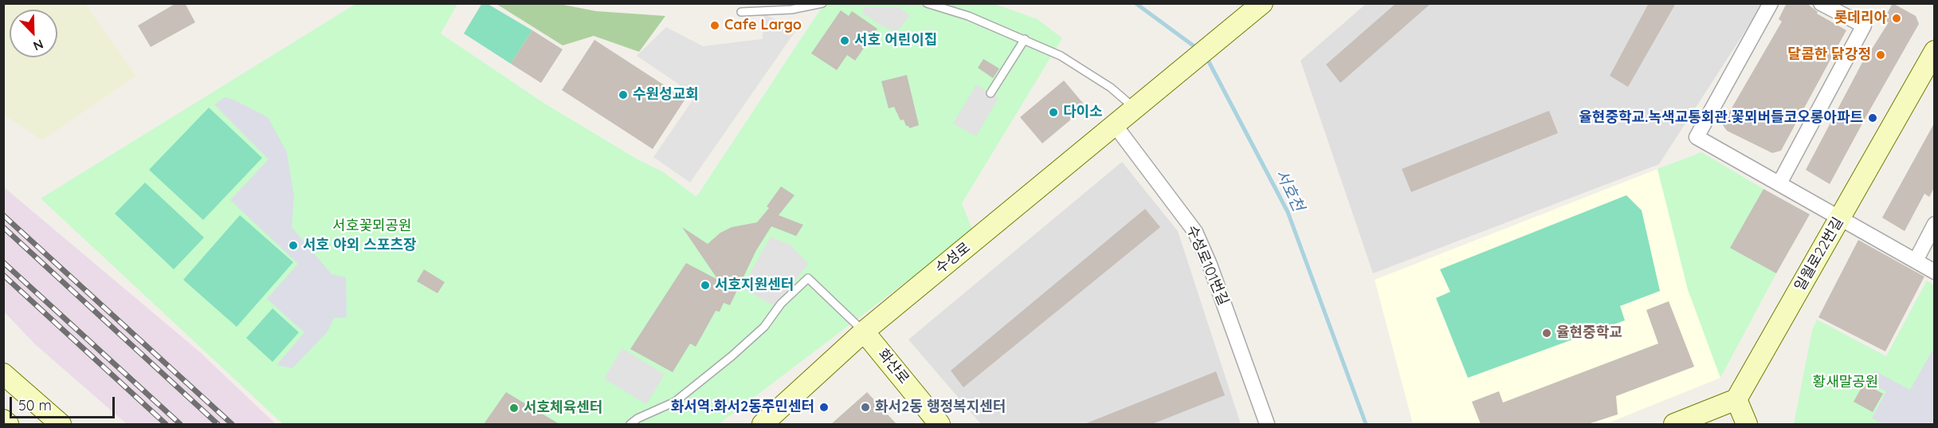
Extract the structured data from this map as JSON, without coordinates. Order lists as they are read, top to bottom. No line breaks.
{"streets":{"main road":["일월로22번길","수성로","화산로"],"street":["수성로101번길"]},"crossings":[["수성로","수성로101번길"],["수성로","화산로"]],"water":["서호천"],"parks":["서호꽃뫼공원","황새말공원"],"places":["롯데리아","Cafe Largo","서호 어린이집","달콤한 닭강정","수원성교회","다이소","율현중학교.녹색교통회관.꽃뫼버들코오롱아파트","서호 야외 스포츠장","서호지원센터","율현중학교","화서역.화서2동주민센터","화서2동 행정복지센터","서호체육센터"],"scale_bar":"50 m","north":"bottom right"}
